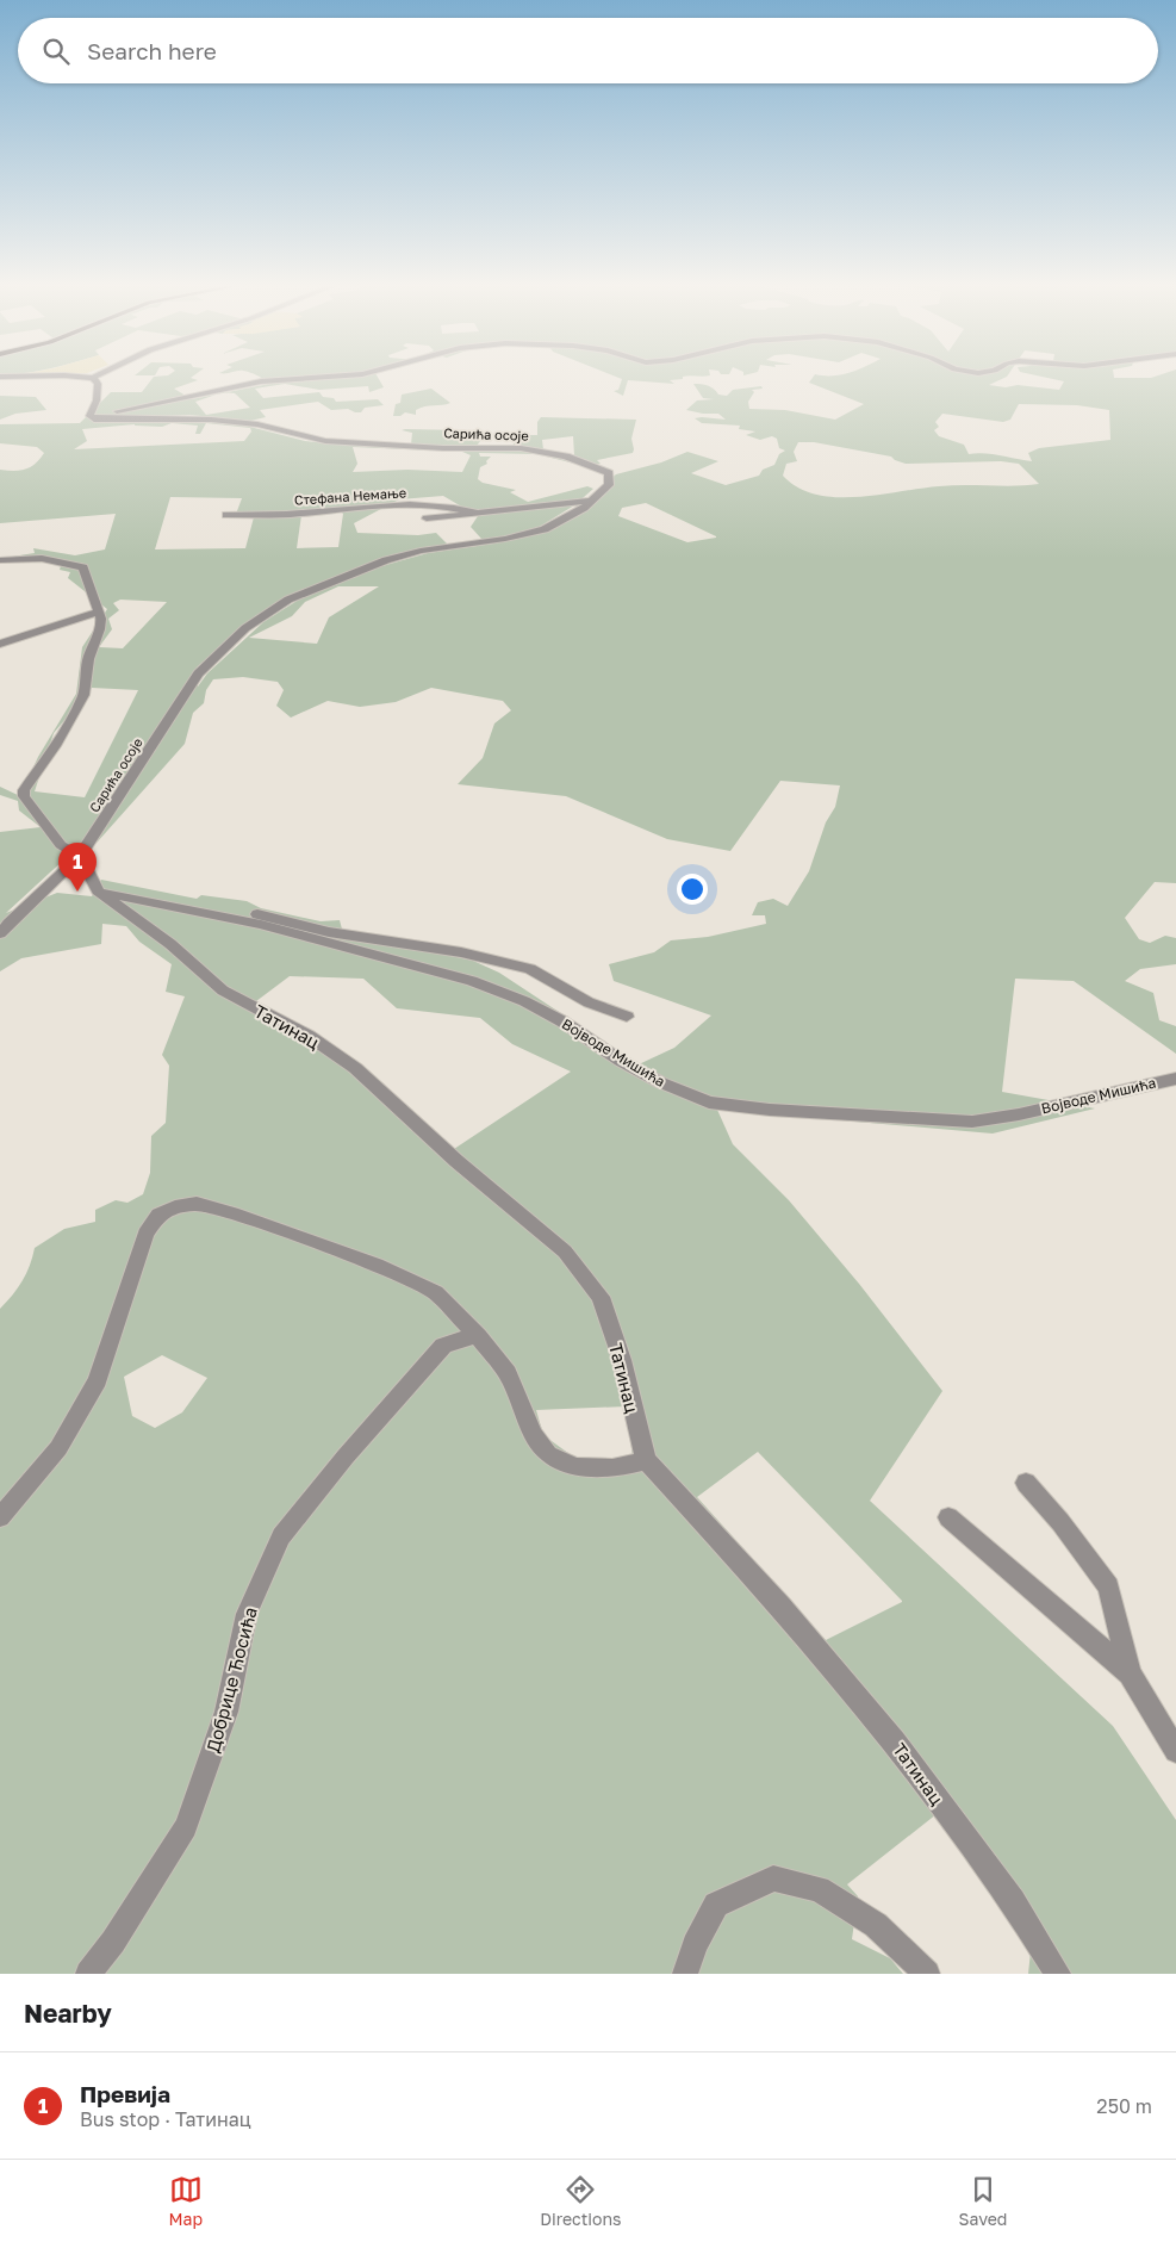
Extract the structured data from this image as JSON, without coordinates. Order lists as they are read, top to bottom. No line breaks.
{"streets":{"street":["Сарића осоје","Стефана Немање","Татинац","Војводе Мишића","Добрице Ћосића"]},"crossings":[["Сарића осоје","Стефана Немање"],["Татинац","Војводе Мишића"]],"page":{"search":"Search here","pins":"1","heading":"Nearby","list":[{"mark":"1","name":"Превија","note":"Bus stop · Татинац","value":"250 m"}],"nav":["Map","Directions","Saved"]}}
